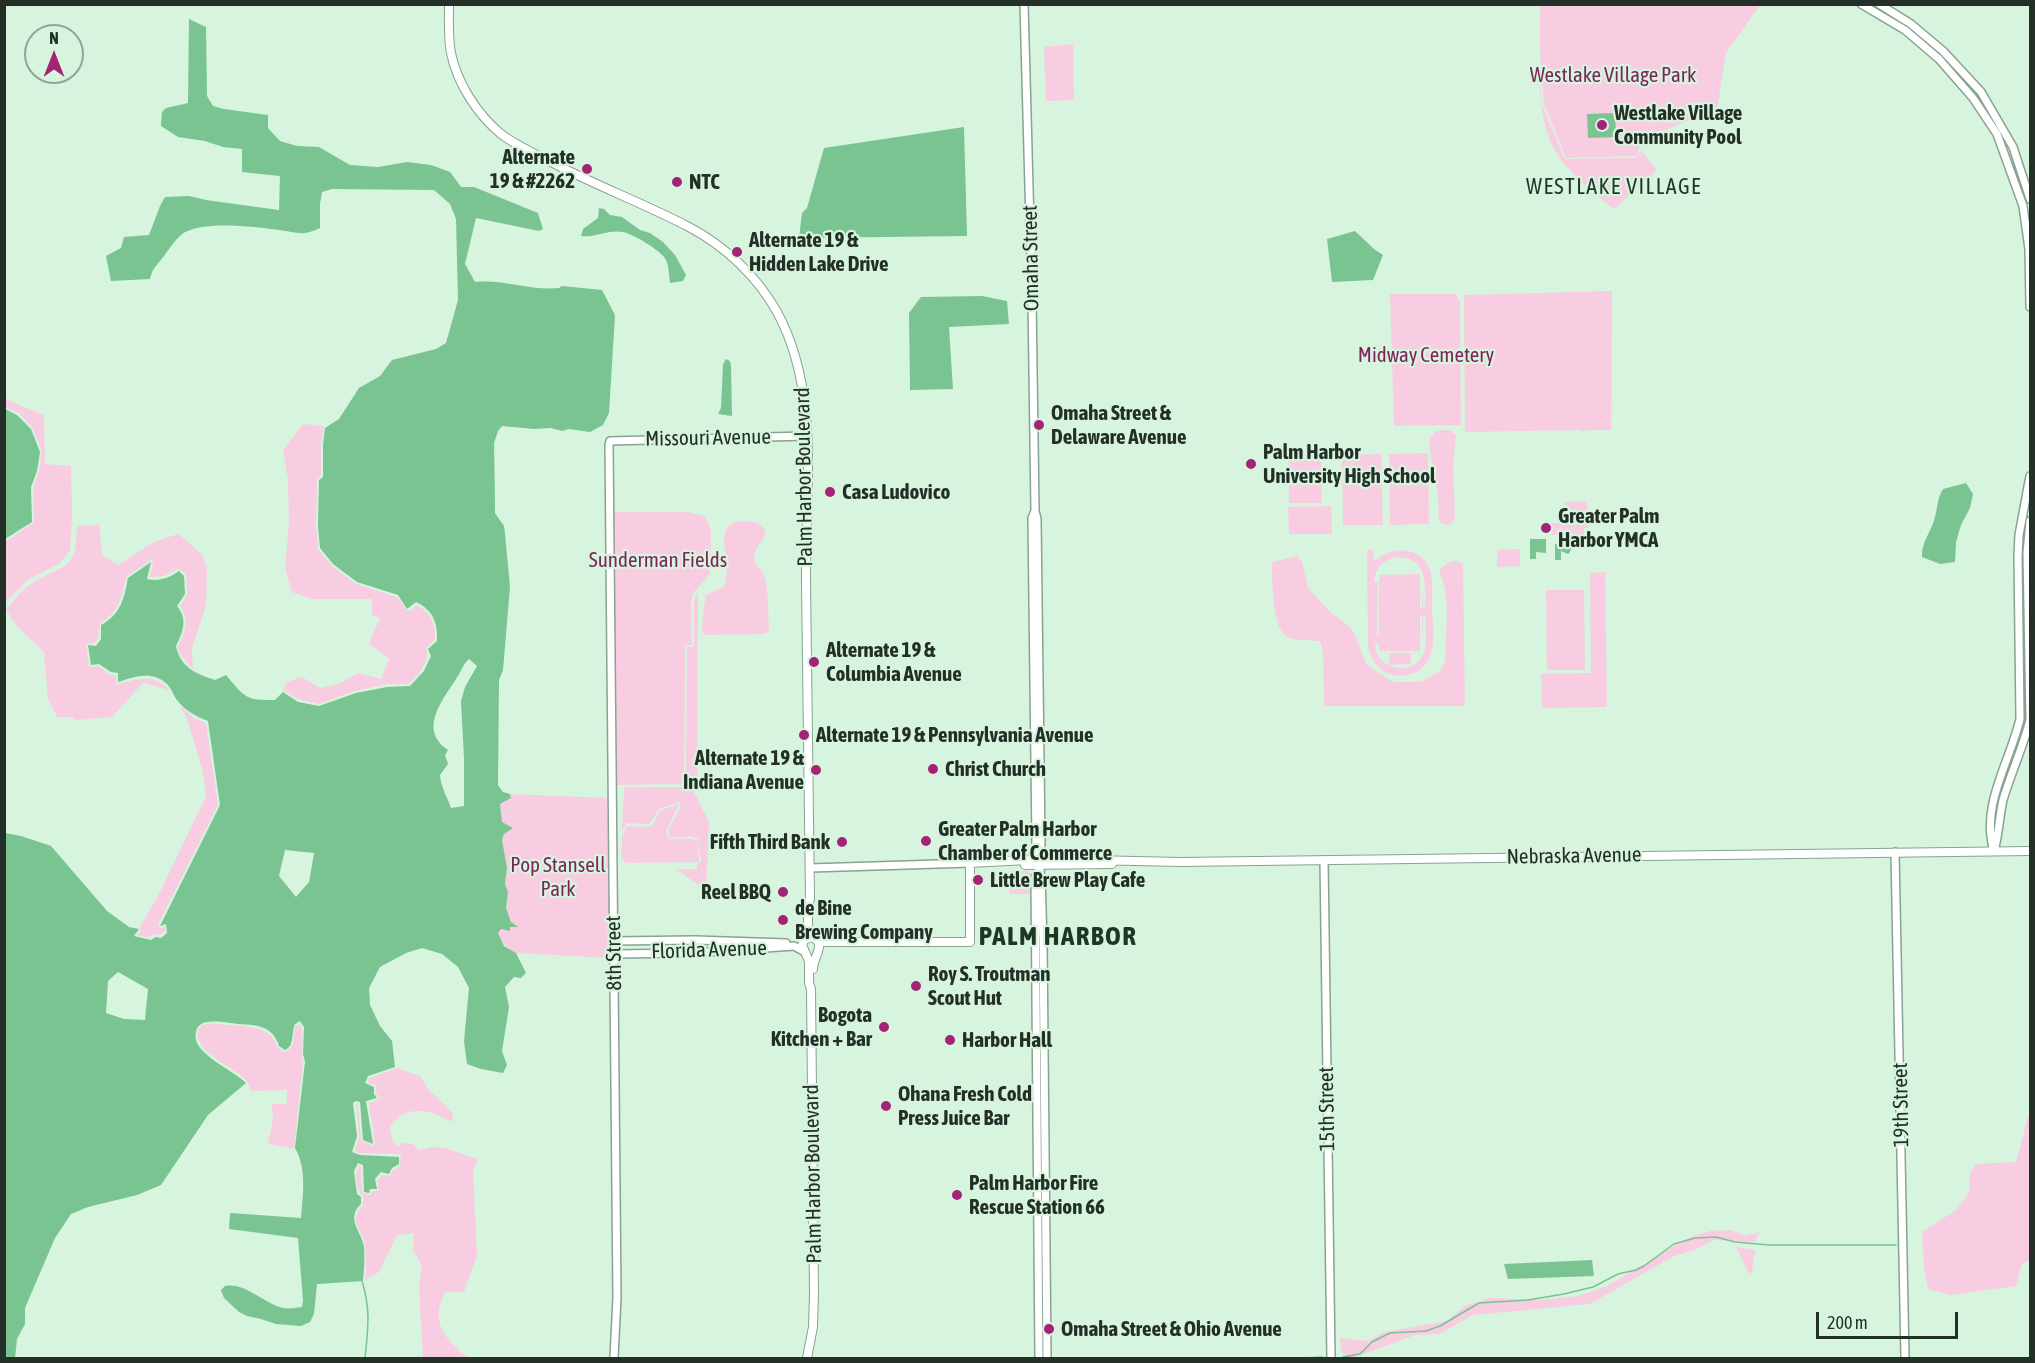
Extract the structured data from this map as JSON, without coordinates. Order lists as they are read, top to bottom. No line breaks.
{"streets":{"main road":["Palm Harbor Boulevard","Nebraska Avenue"],"street":["Omaha Street","Missouri Avenue","Florida Avenue","8th Street","19th Street","15th Street"]},"crossings":[["Omaha Street","Nebraska Avenue"],["Missouri Avenue","Palm Harbor Boulevard"],["Missouri Avenue","8th Street"],["Palm Harbor Boulevard","Nebraska Avenue"],["Palm Harbor Boulevard","Florida Avenue"],["Nebraska Avenue","19th Street"],["Nebraska Avenue","15th Street"],["Florida Avenue","8th Street"]],"districts":["WESTLAKE VILLAGE","PALM HARBOR"],"parks":["Westlake Village Park","Midway Cemetery","Sunderman Fields","Pop Stansell Park"],"places":["Westlake Village Community Pool","Alternate 19 & #2262","NTC","Alternate 19 & Hidden Lake Drive","Omaha Street & Delaware Avenue","Palm Harbor University High School","Casa Ludovico","Greater Palm Harbor YMCA","Alternate 19 & Columbia Avenue","Alternate 19 & Pennsylvania Avenue","Christ Church","Alternate 19 & Indiana Avenue","Greater Palm Harbor Chamber of Commerce","Fifth Third Bank","Little Brew Play Cafe","Reel BBQ","de Bine Brewing Company","Roy S. Troutman Scout Hut","Bogota Kitchen + Bar","Harbor Hall","Ohana Fresh Cold Press Juice Bar","Palm Harbor Fire Rescue Station 66","Omaha Street & Ohio Avenue"],"scale_bar":"200 m","north":"top"}
